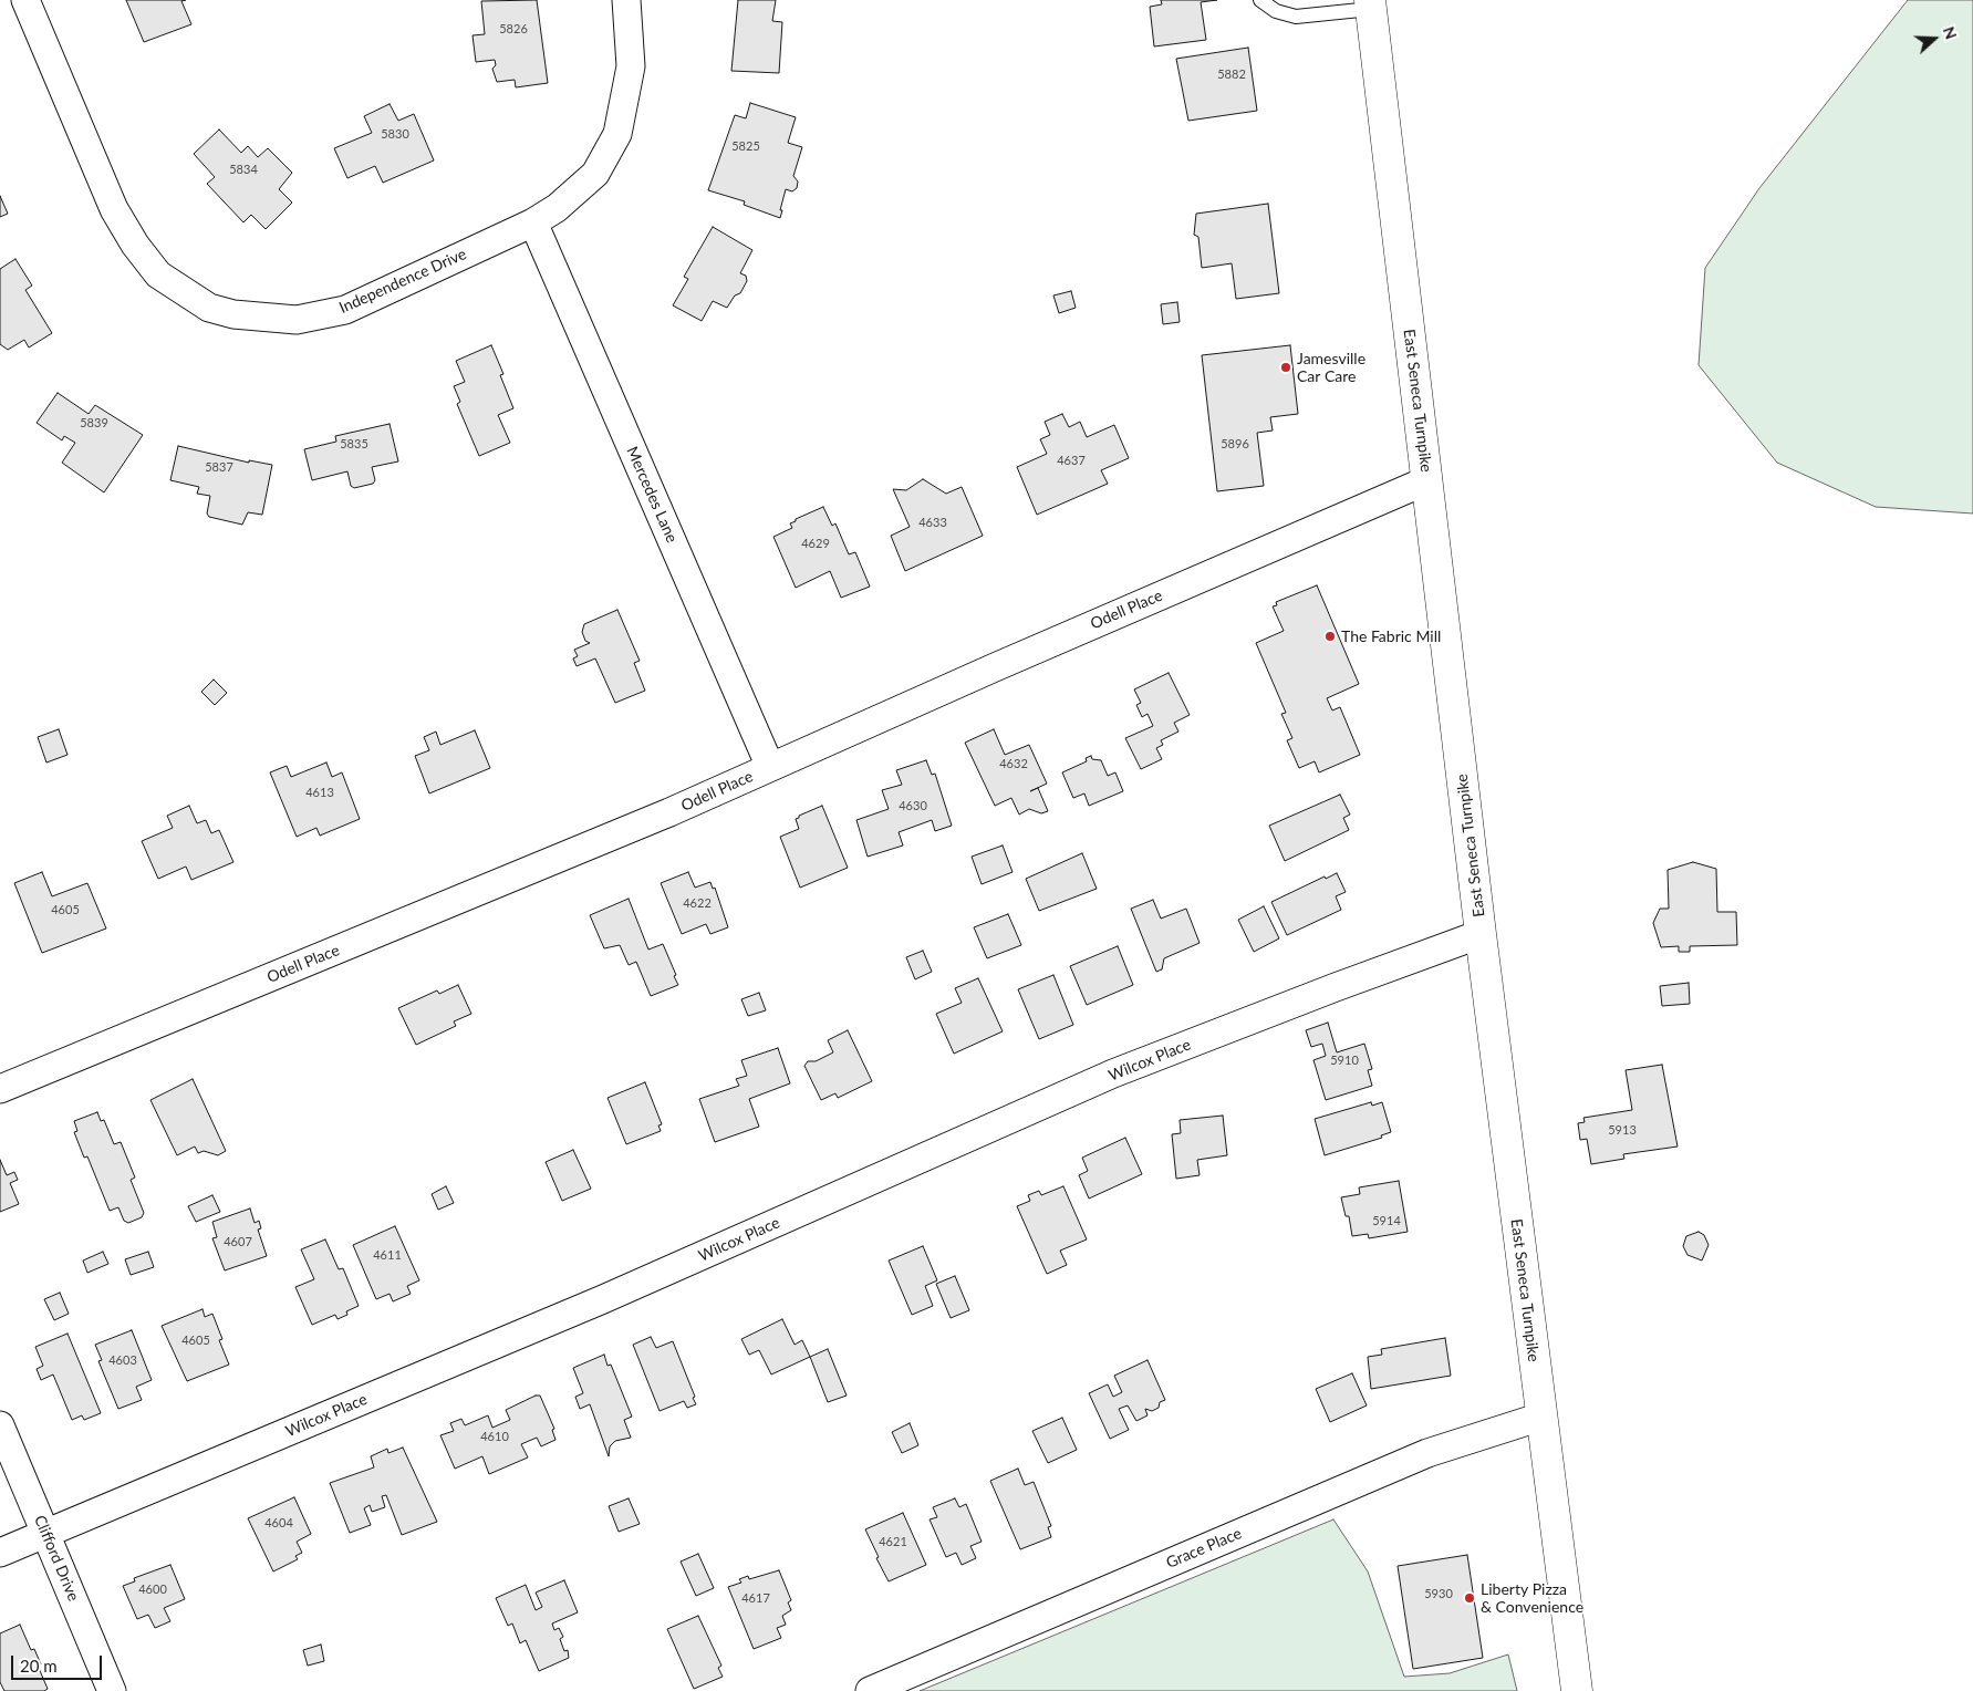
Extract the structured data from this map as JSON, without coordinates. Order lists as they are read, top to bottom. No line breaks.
{"streets":{"main road":["East Seneca Turnpike"],"street":["Independence Drive","Mercedes Lane","Odell Place","Wilcox Place","Grace Place","Clifford Drive"]},"crossings":[["Independence Drive","Mercedes Lane"],["East Seneca Turnpike","Odell Place"],["East Seneca Turnpike","Wilcox Place"],["East Seneca Turnpike","Grace Place"],["Mercedes Lane","Odell Place"],["Wilcox Place","Clifford Drive"]],"places":["Jamesville Car Care","The Fabric Mill","Liberty Pizza & Convenience"],"house_numbers":["5826","5882","5830","5825","5834","5839","5835","5896","4637","5837","4633","4629","4632","4613","4630","4622","4605","5910","5913","5914","4607","4611","4605","4603","4610","4604","4621","4600","5930","4617"],"scale_bar":"20 m","north":"right"}
